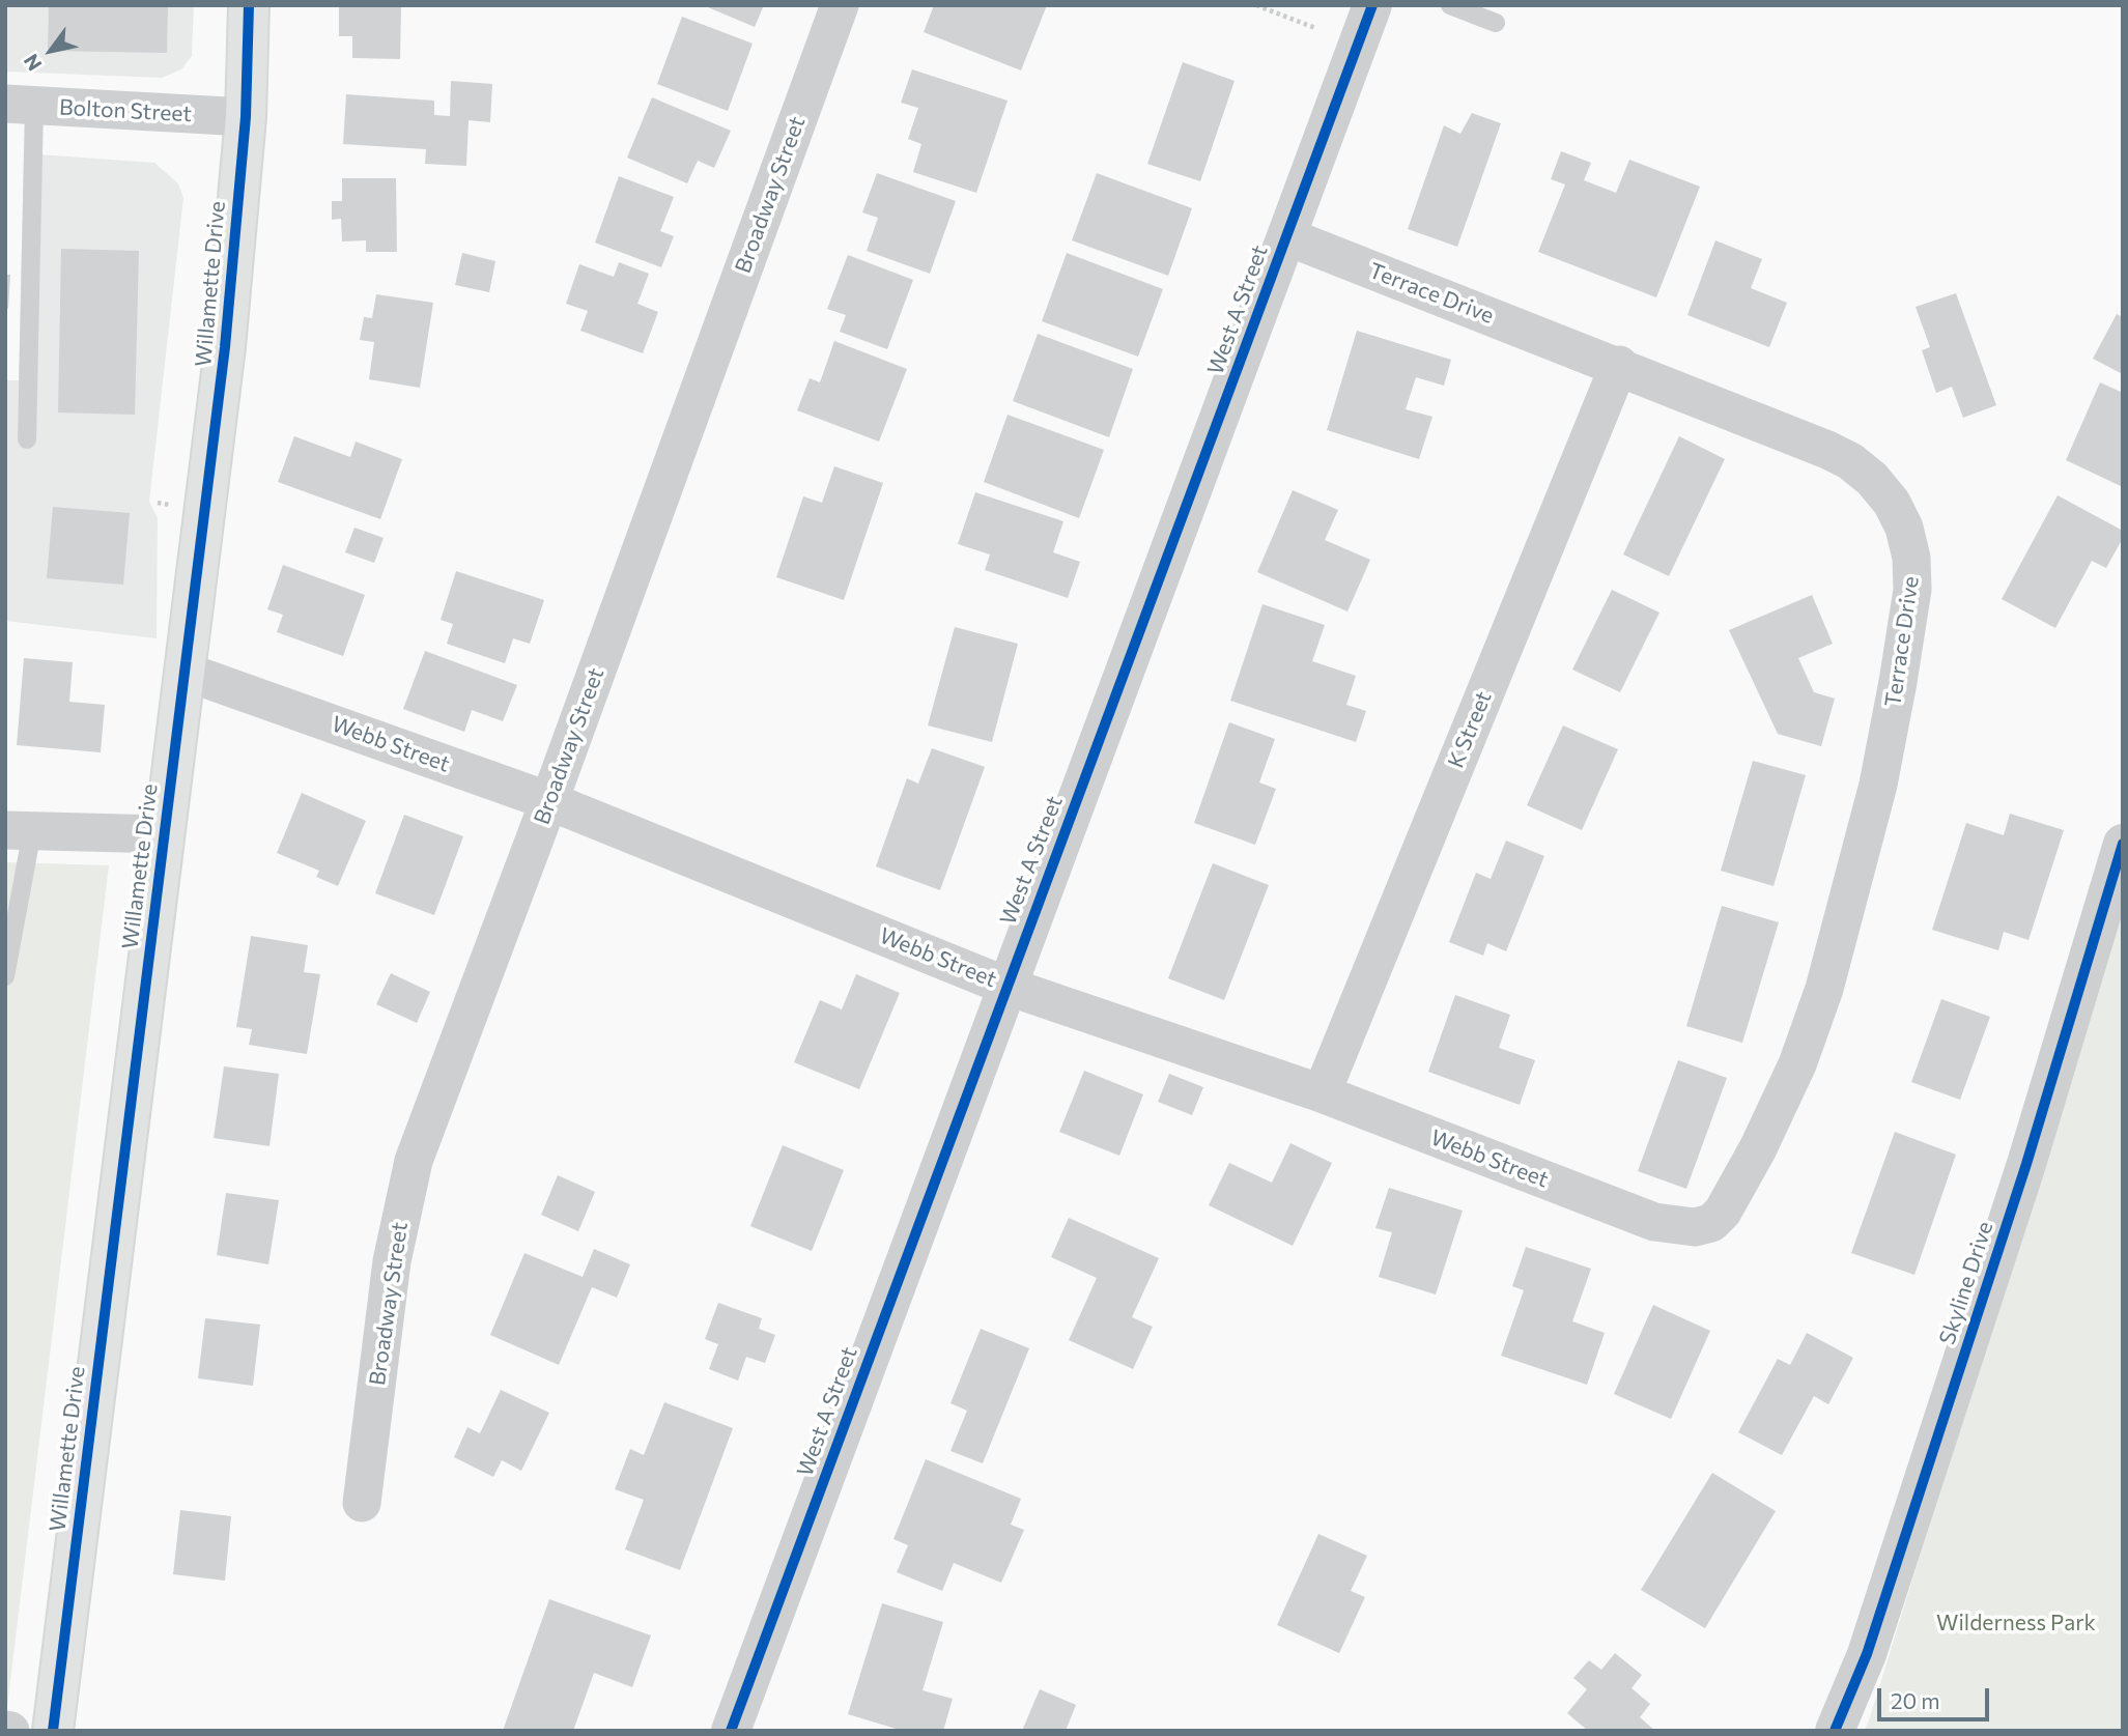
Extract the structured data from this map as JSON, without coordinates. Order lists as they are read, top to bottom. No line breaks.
{"streets":{"main road":["Willamette Drive"],"street":["Bolton Street","Broadway Street","Terrace Drive","West A Street","K Street","Webb Street","Skyline Drive"]},"crossings":[["Bolton Street","Willamette Drive"],["Broadway Street","Webb Street"],["Willamette Drive","Webb Street"],["Terrace Drive","West A Street"],["Terrace Drive","K Street"],["Terrace Drive","Webb Street"],["West A Street","Webb Street"],["K Street","Webb Street"]],"parks":["Wilderness Park"],"scale_bar":"20 m","north":"bottom left"}
